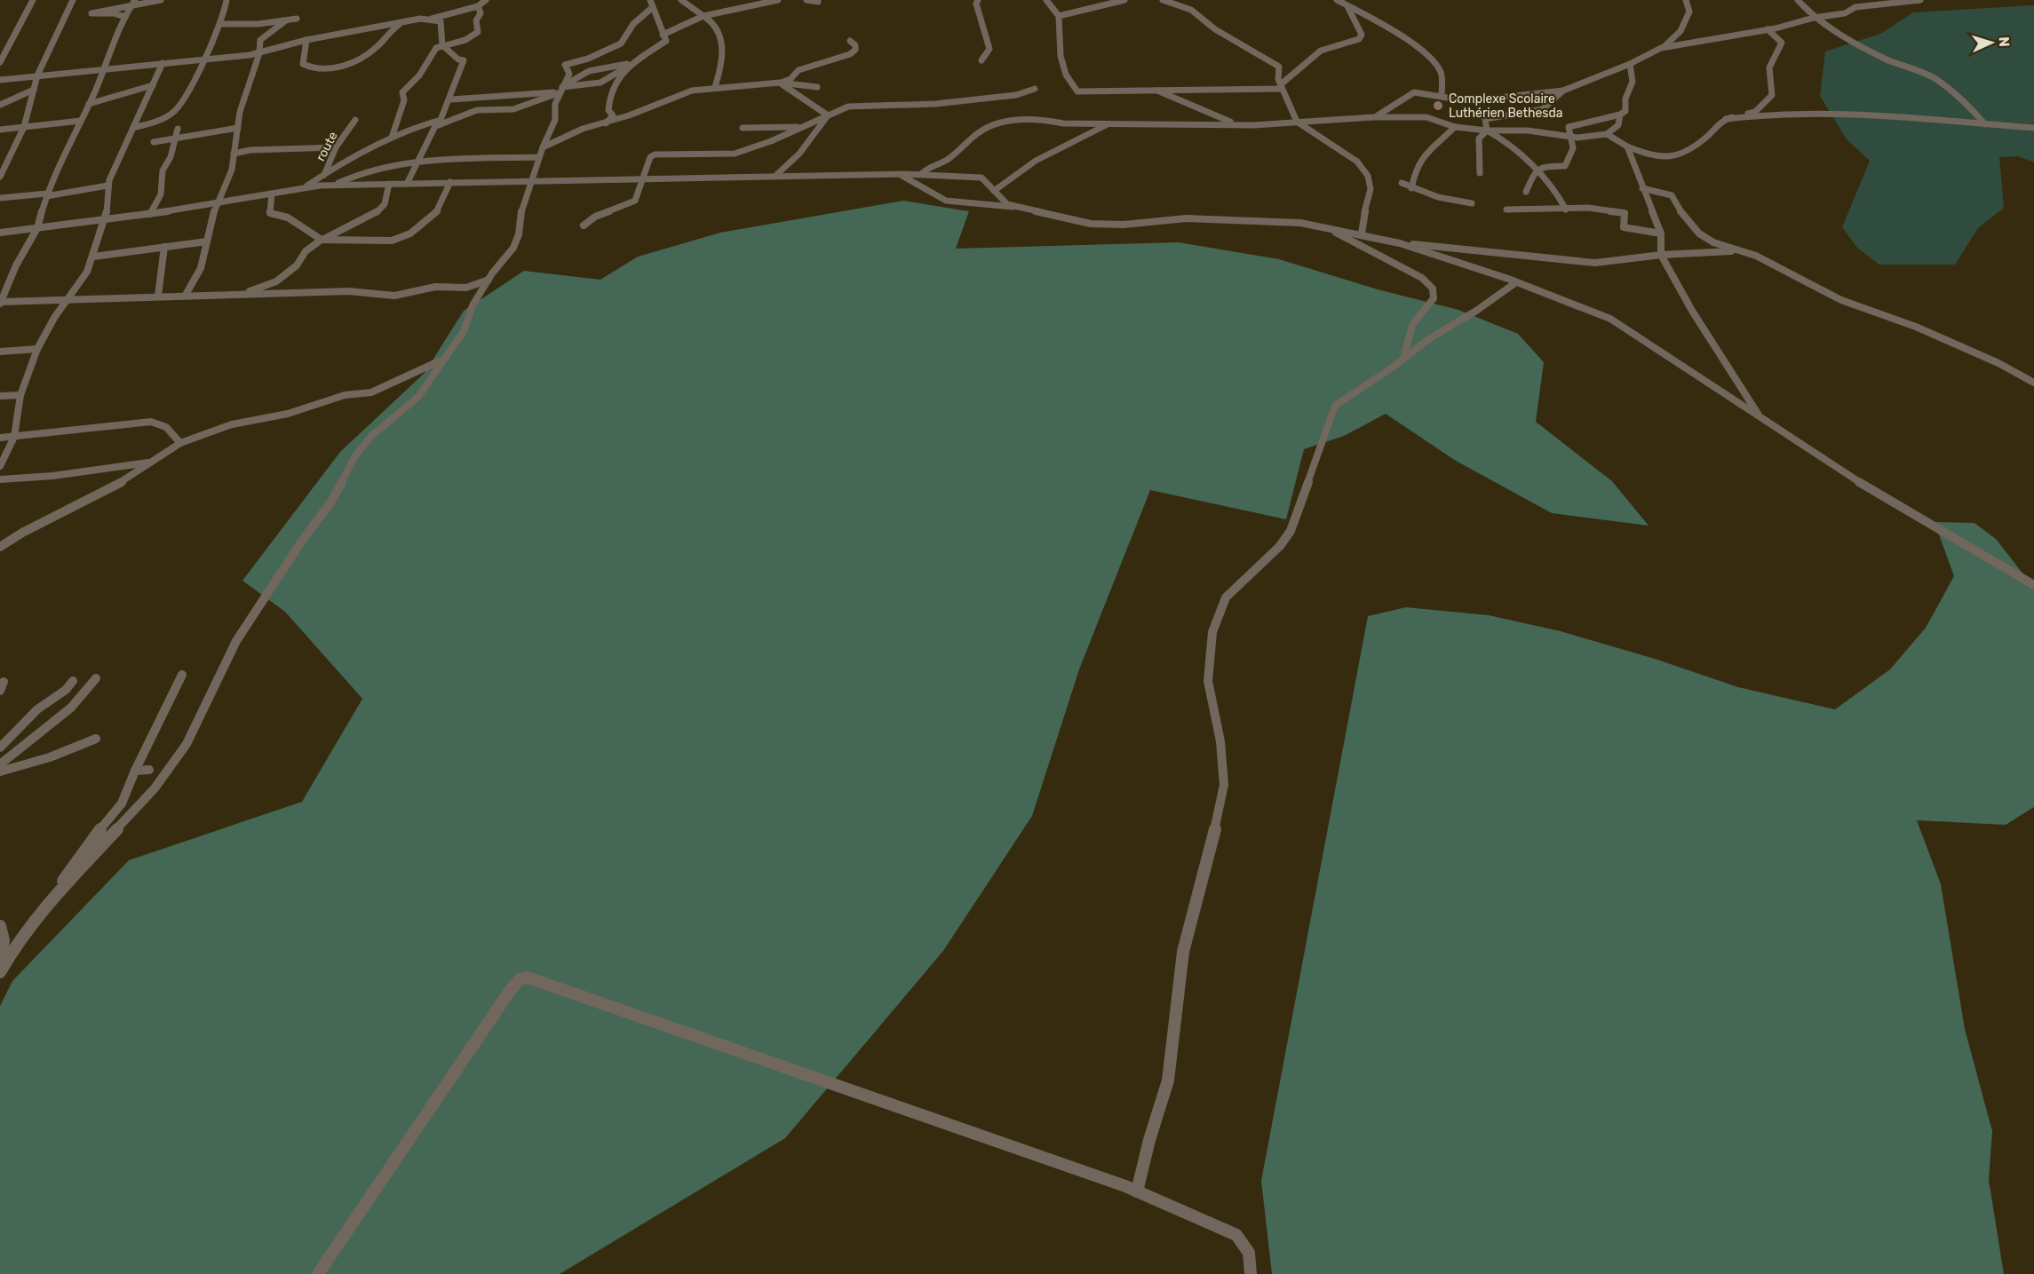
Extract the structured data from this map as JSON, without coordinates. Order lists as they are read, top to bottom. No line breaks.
{"streets":{"street":["route"]},"places":["Complexe Scolaire Luthérien Bethesda"],"north":"right"}
